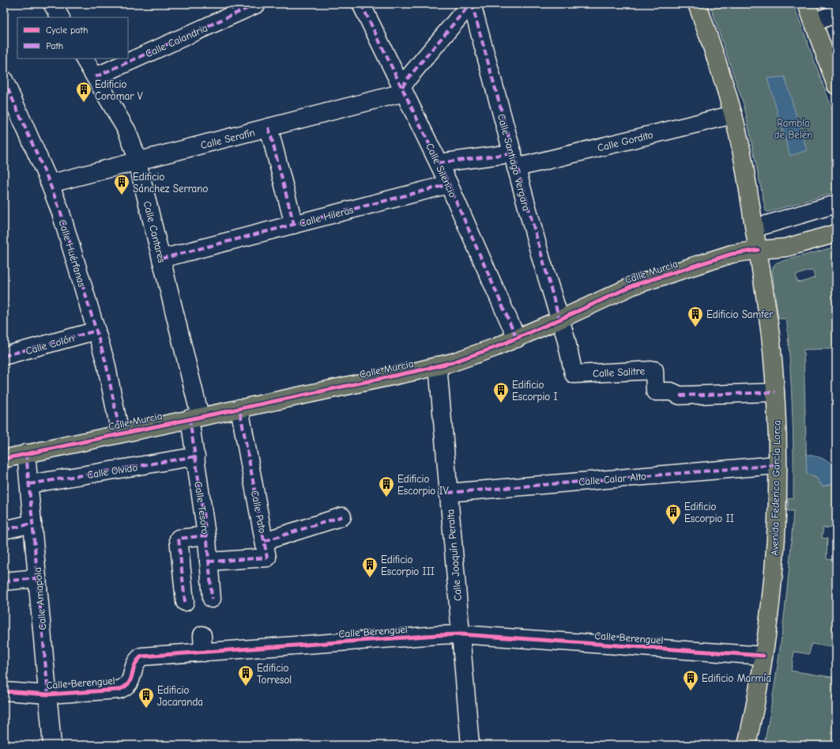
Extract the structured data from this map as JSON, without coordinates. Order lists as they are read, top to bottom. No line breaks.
{"streets":{"main road":["Calle Murcia","Avenida Federico García Lorca"],"street":["Calle Calandria","Calle Serafín","Calle Gordito","Calle Santiago Vergara","Calle Silencio","Calle Hileras","Calle Cantares","Calle Huérfanas","Calle Colón","Calle Salitre","Calle Olvido","Calle Calar Alto","Calle Tesoro","Calle Pato","Calle Joaquín Peralta","Calle Amapola","Calle Berenguel"]},"crossings":[["Calle Calandria","Calle Cantares"],["Calle Serafín","Calle Santiago Vergara"],["Calle Serafín","Calle Silencio"],["Calle Serafín","Calle Cantares"],["Calle Serafín","Calle Huérfanas"],["Calle Gordito","Calle Santiago Vergara"],["Calle Gordito","Calle Silencio"],["Calle Gordito","Avenida Federico García Lorca"],["Calle Santiago Vergara","Calle Murcia"],["Calle Santiago Vergara","Calle Salitre"],["Calle Silencio","Calle Hileras"],["Calle Silencio","Calle Murcia"],["Calle Hileras","Calle Cantares"],["Calle Cantares","Calle Murcia"],["Calle Cantares","Calle Tesoro"],["Calle Huérfanas","Calle Murcia"],["Calle Huérfanas","Calle Colón"],["Calle Murcia","Calle Salitre"],["Calle Murcia","Avenida Federico García Lorca"],["Calle Murcia","Calle Tesoro"],["Calle Murcia","Calle Pato"],["Calle Murcia","Calle Joaquín Peralta"],["Calle Murcia","Calle Amapola"],["Calle Salitre","Avenida Federico García Lorca"],["Calle Olvido","Calle Tesoro"],["Calle Olvido","Calle Amapola"],["Calle Calar Alto","Avenida Federico García Lorca"],["Calle Calar Alto","Calle Joaquín Peralta"],["Avenida Federico García Lorca","Calle Berenguel"],["Calle Tesoro","Calle Pato"],["Calle Joaquín Peralta","Calle Berenguel"],["Calle Amapola","Calle Berenguel"]],"parks":["Rambla de Belén"],"places":{"building":["Edificio Coromar V","Edificio Sánchez Serrano","Edificio Samfer","Edificio Escorpio I","Edificio Escorpio IV","Edificio Escorpio II","Edificio Escorpio III","Edificio Torresol","Edificio Marmía","Edificio Jacaranda"]},"legend":["Cycle path","Path"]}
